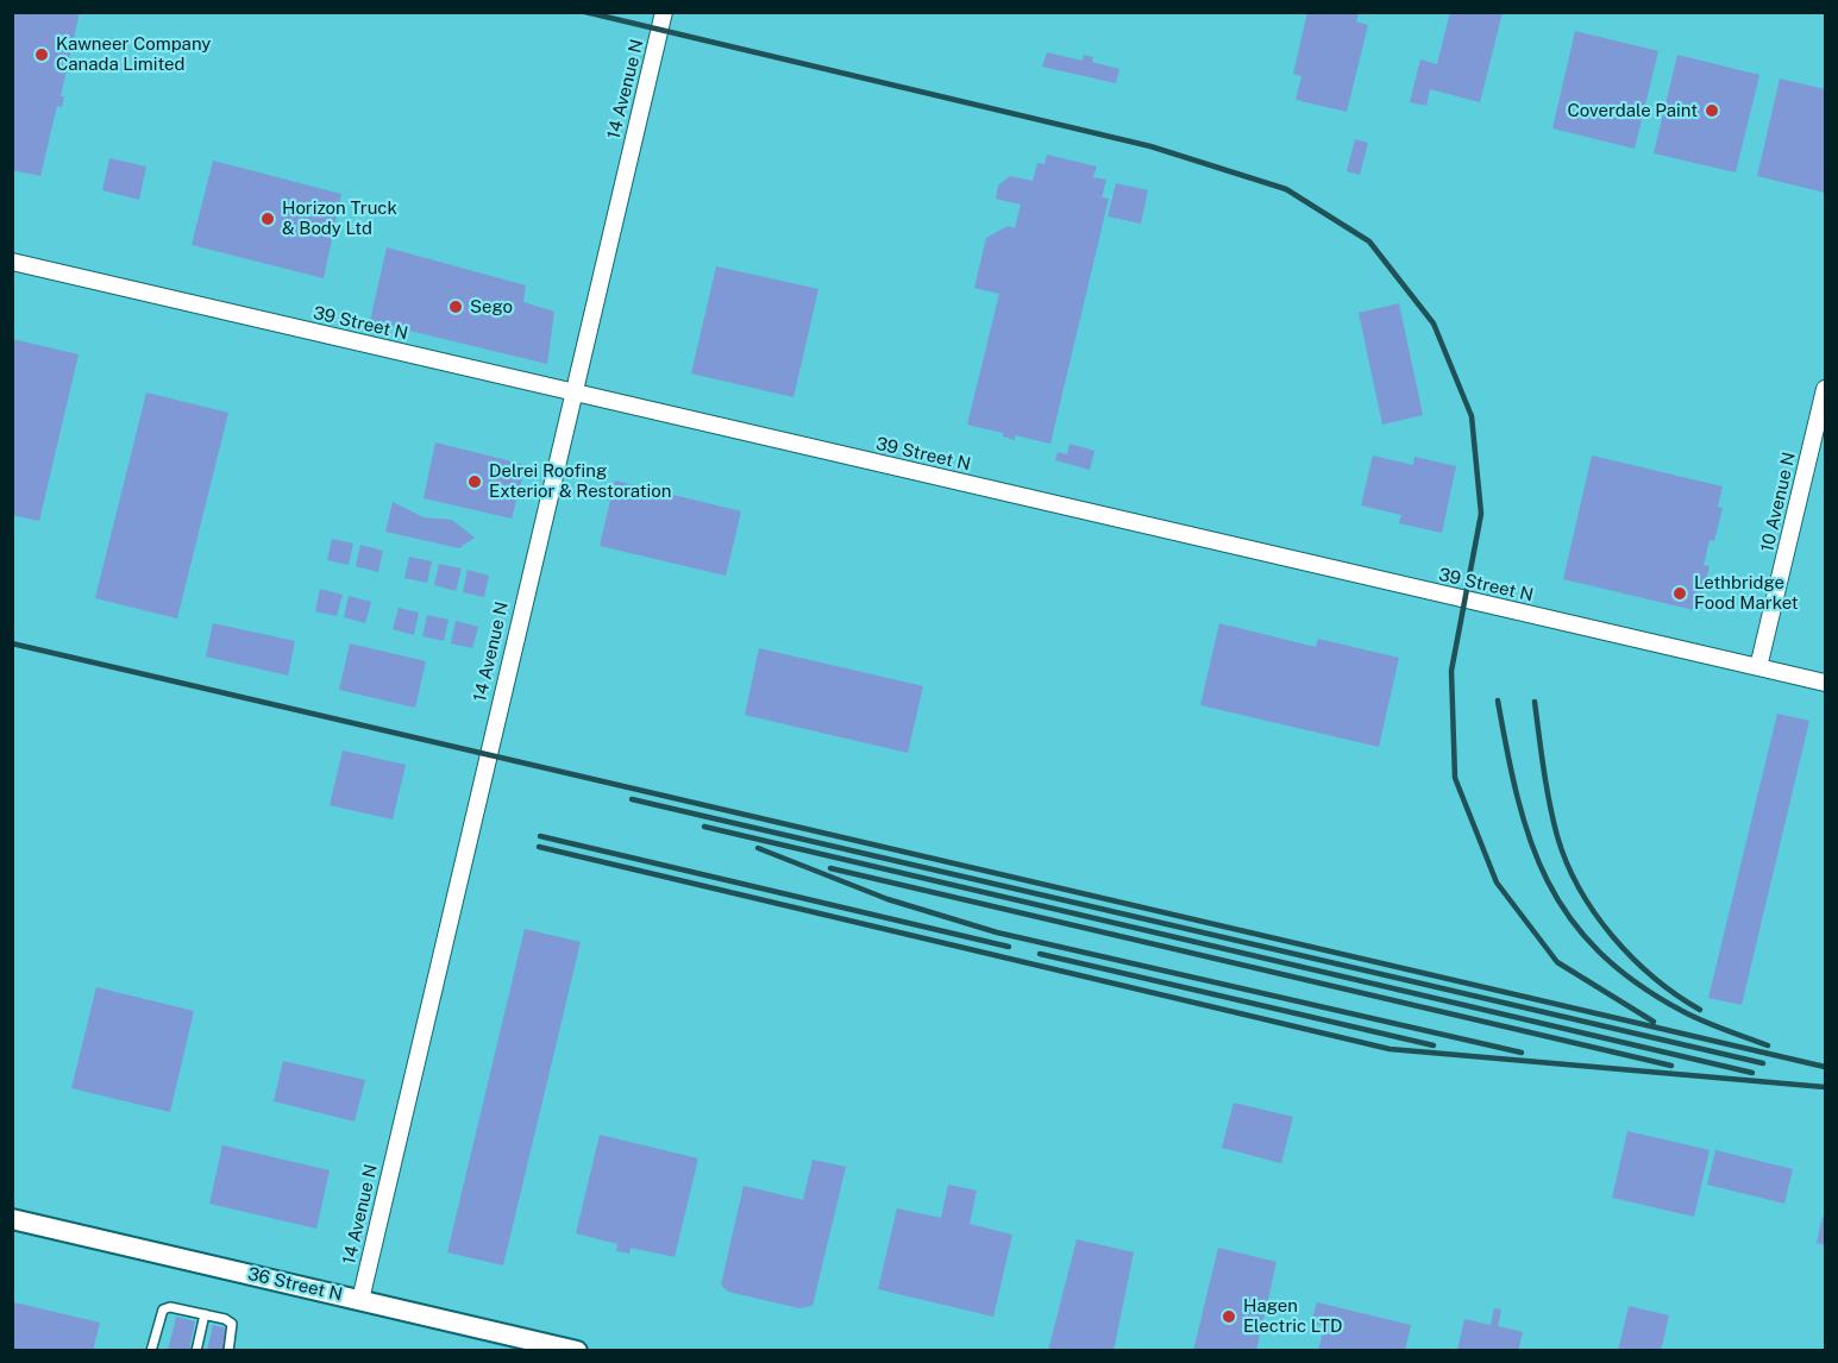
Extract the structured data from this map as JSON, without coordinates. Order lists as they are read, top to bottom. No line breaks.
{"streets":{"street":["14 Avenue N","39 Street N","10 Avenue N","36 Street N"]},"crossings":[["14 Avenue N","39 Street N"],["14 Avenue N","36 Street N"],["39 Street N","10 Avenue N"]],"places":["Kawneer Company Canada Limited","Coverdale Paint","Horizon Truck & Body Ltd","Sego","Delrei Roofing Exterior & Restoration","Lethbridge Food Market","Hagen Electric LTD"]}
